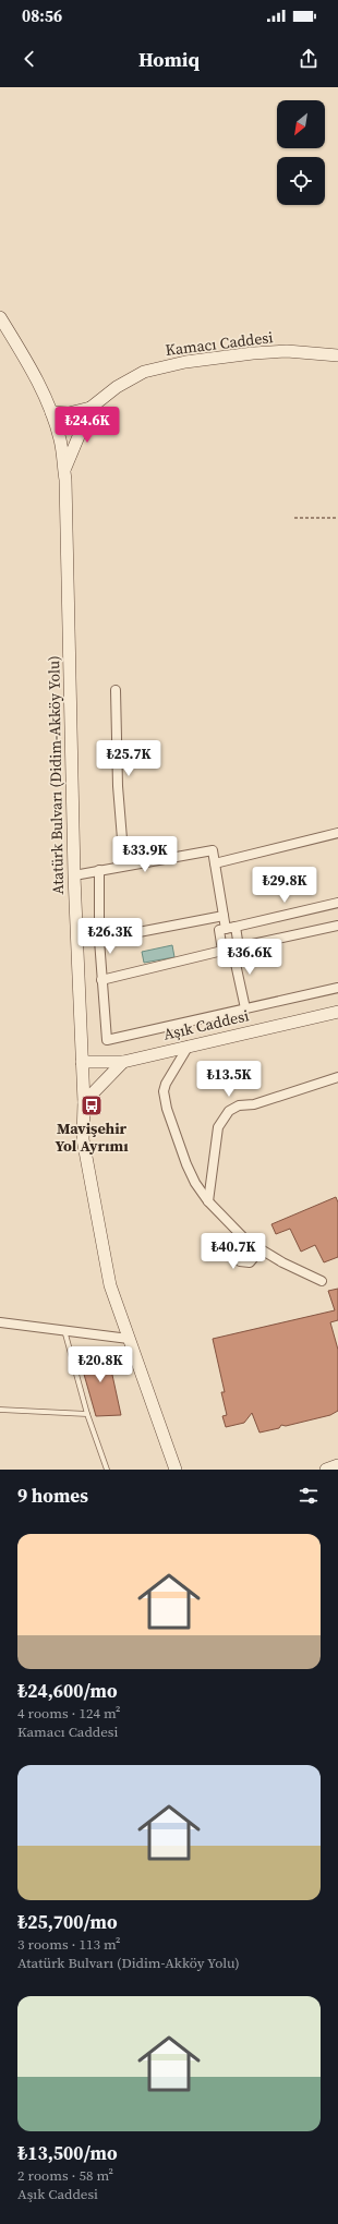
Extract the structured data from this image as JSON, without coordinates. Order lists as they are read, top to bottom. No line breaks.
{"streets":{"main road":["Kamacı Caddesi","Atatürk Bulvarı (Didim-Akköy Yolu)","Aşık Caddesi"]},"crossings":[["Kamacı Caddesi","Atatürk Bulvarı (Didim-Akköy Yolu)"],["Atatürk Bulvarı (Didim-Akköy Yolu)","Aşık Caddesi"]],"places":{"bus stop":["Mavişehir Yol Ayrımı"]},"north":"bottom left","page":{"status":"08:56","header":"Homiq","price":["₺24.6K","₺25.7K","₺33.9K","₺29.8K","₺26.3K","₺36.6K","₺13.5K","₺40.7K","₺20.8K"],"heading":"9 homes","list":[{"name":"₺24,600/mo","note":"4 rooms · 124 m² · Kamacı Caddesi"},{"name":"₺25,700/mo","note":"3 rooms · 113 m² · Atatürk Bulvarı (Didim-Akköy Yolu)"},{"name":"₺13,500/mo","note":"2 rooms · 58 m² · Aşık Caddesi"}]}}
